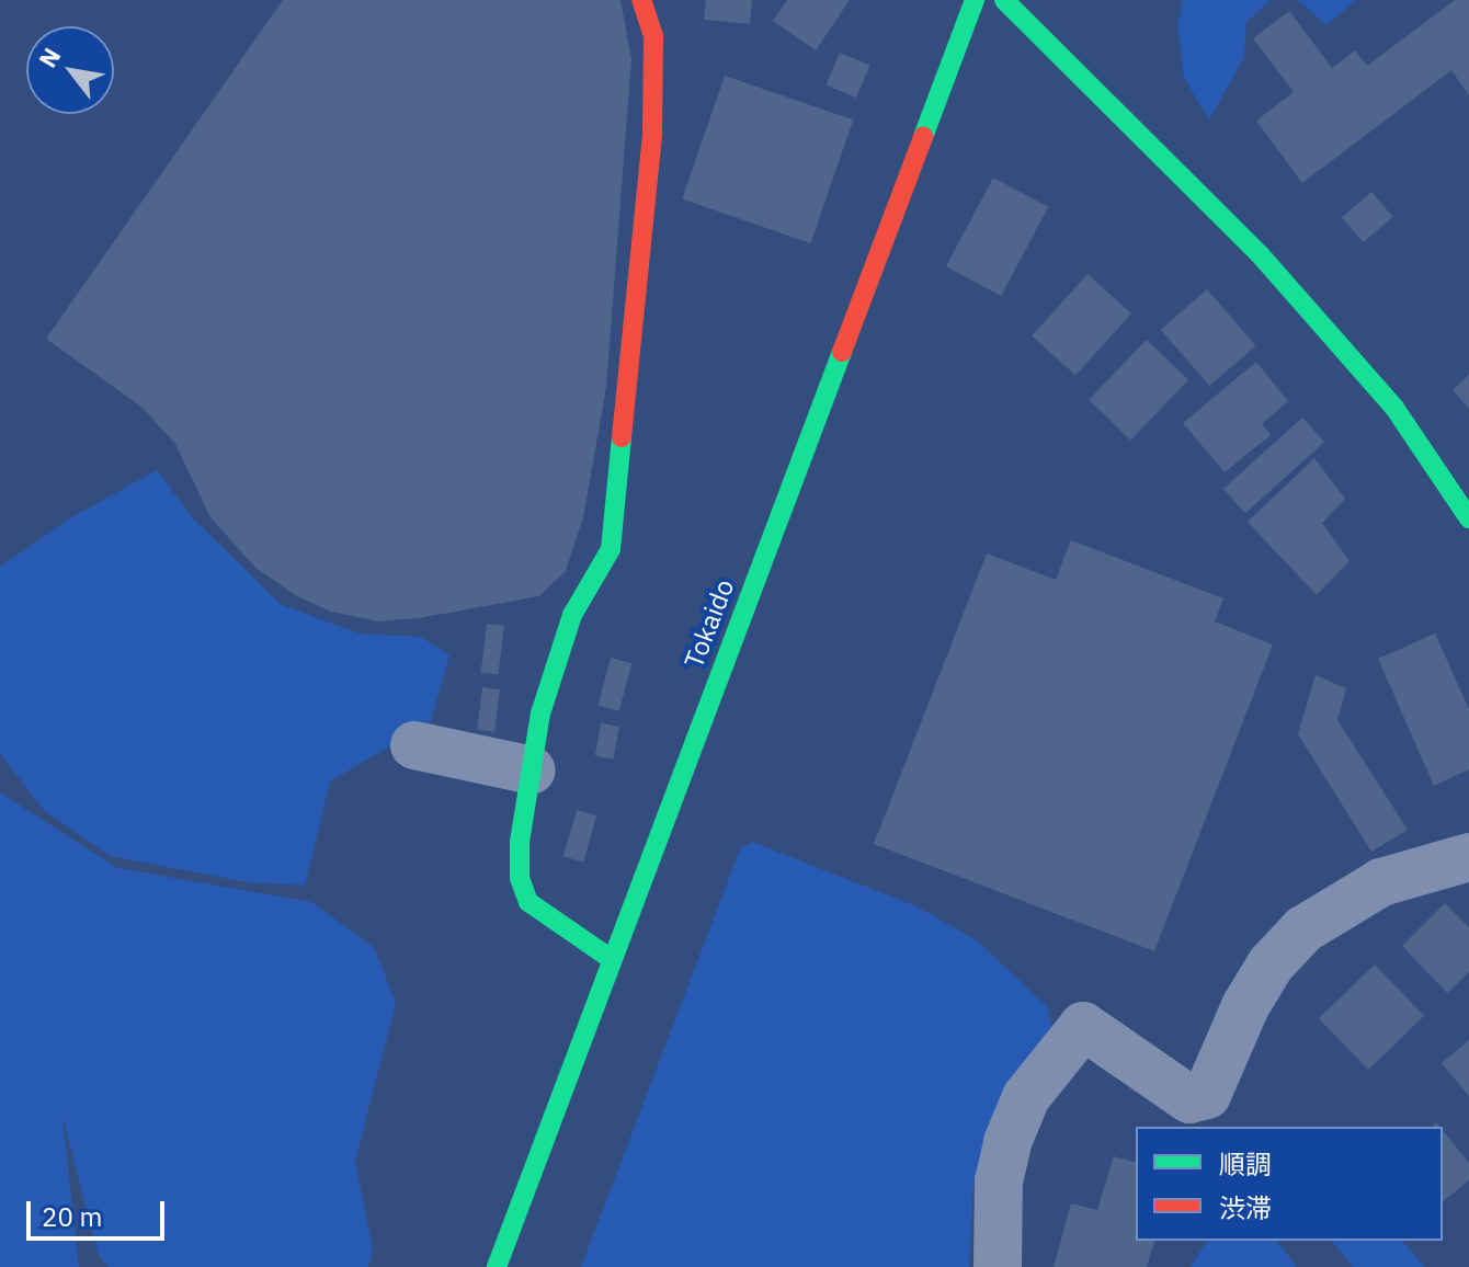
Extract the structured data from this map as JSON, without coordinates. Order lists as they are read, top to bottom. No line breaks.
{"streets":{"street":["Tokaido"]},"legend":["順調","渋滞"],"scale_bar":"20 m","north":"top left"}
